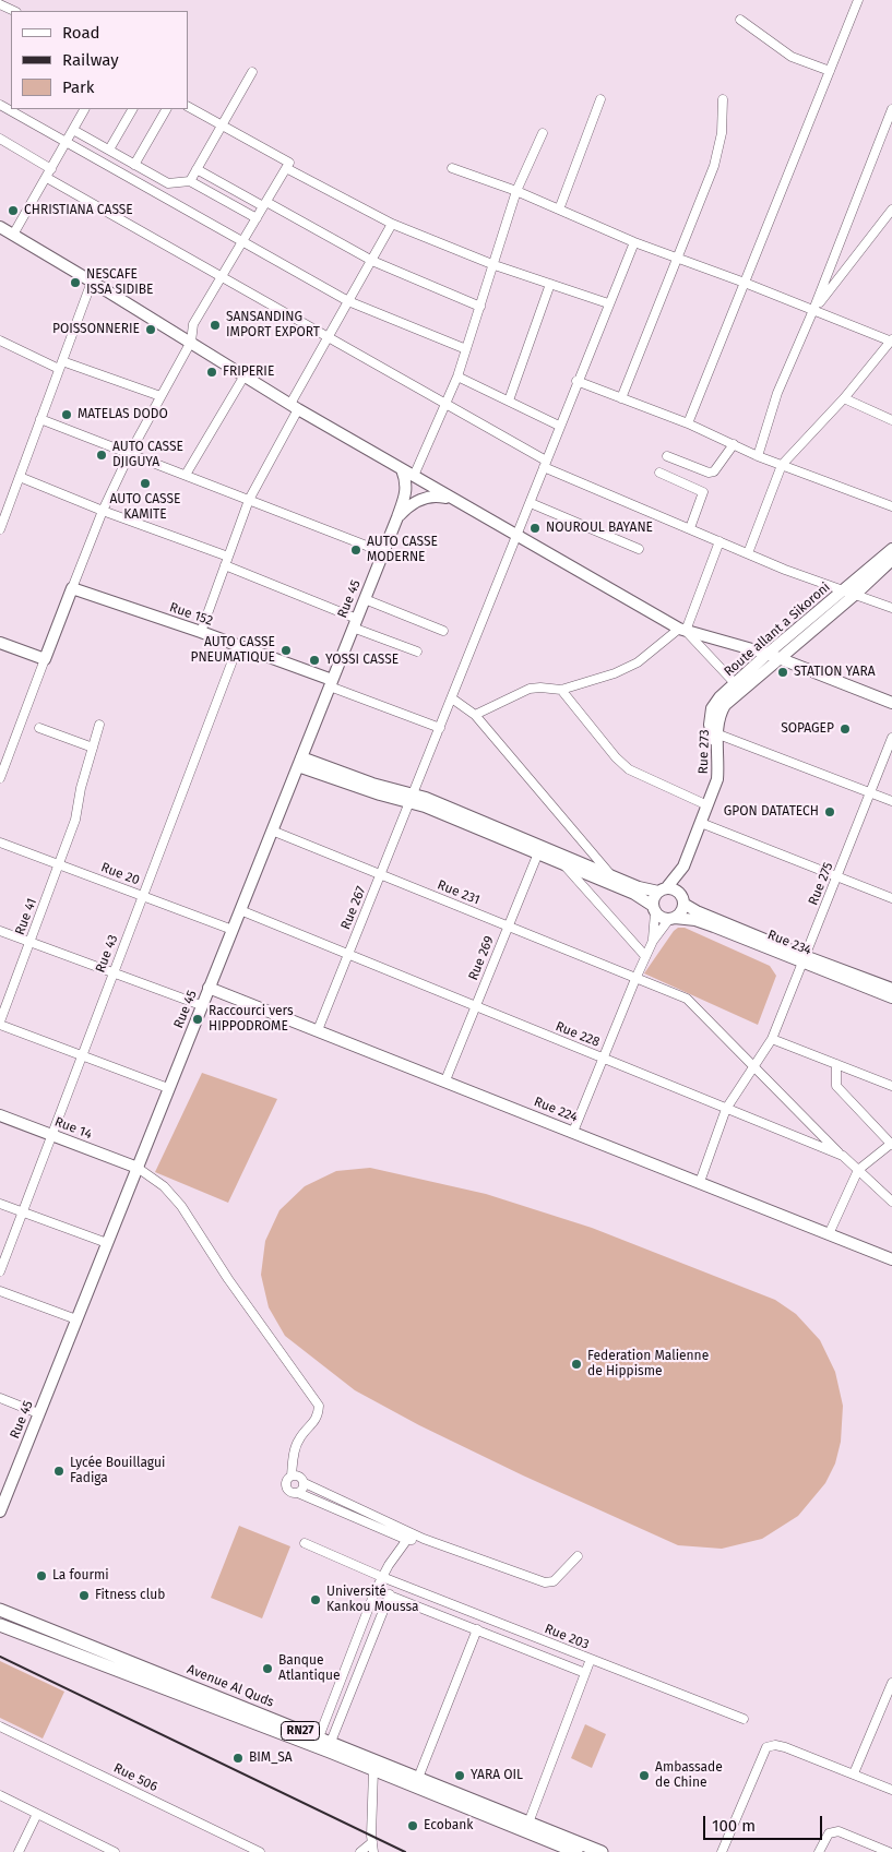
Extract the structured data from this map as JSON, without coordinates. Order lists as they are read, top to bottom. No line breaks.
{"streets":{"main road":["Avenue Al Quds","RN27"],"street":["Rue 45","Rue 152","Route allant a Sikoroni","Rue 273","Rue 20","Rue 275","Rue 231","Rue 267","Rue 41","Rue 234","Rue 43","Rue 269","Rue 228","Rue 224","Rue 14","Rue 203","Rue 506"]},"crossings":[["Rue 45","Rue 152"],["Rue 45","Rue 20"],["Rue 45","Rue 231"],["Rue 45","Rue 228"],["Rue 45","Rue 224"],["Rue 45","Rue 14"],["Rue 152","Rue 43"],["Route allant a Sikoroni","Rue 273"],["Rue 273","Rue 234"],["Rue 20","Rue 41"],["Rue 20","Rue 43"],["Rue 275","Rue 231"],["Rue 275","Rue 234"],["Rue 231","Rue 267"],["Rue 231","Rue 269"],["Rue 231","Rue 228"],["Rue 267","Rue 228"],["Rue 267","Rue 224"],["Rue 43","Rue 14"],["Rue 269","Rue 228"],["Rue 269","Rue 224"]],"places":["CHRISTIANA CASSE","NESCAFE ISSA SIDIBE","SANSANDING IMPORT EXPORT","POISSONNERIE","FRIPERIE","MATELAS DODO","AUTO CASSE DJIGUYA","AUTO CASSE KAMITE","NOUROUL BAYANE","AUTO CASSE MODERNE","AUTO CASSE PNEUMATIQUE","YOSSI CASSE","STATION YARA","SOPAGEP","GPON DATATECH","Raccourci vers HIPPODROME","Federation Malienne de Hippisme","Lycée Bouillagui Fadiga","La fourmi","Fitness club","Université Kankou Moussa","Banque Atlantique","BIM_SA","YARA OIL","Ambassade de Chine","Ecobank"],"legend":["Road","Railway","Park"],"scale_bar":"100 m"}
